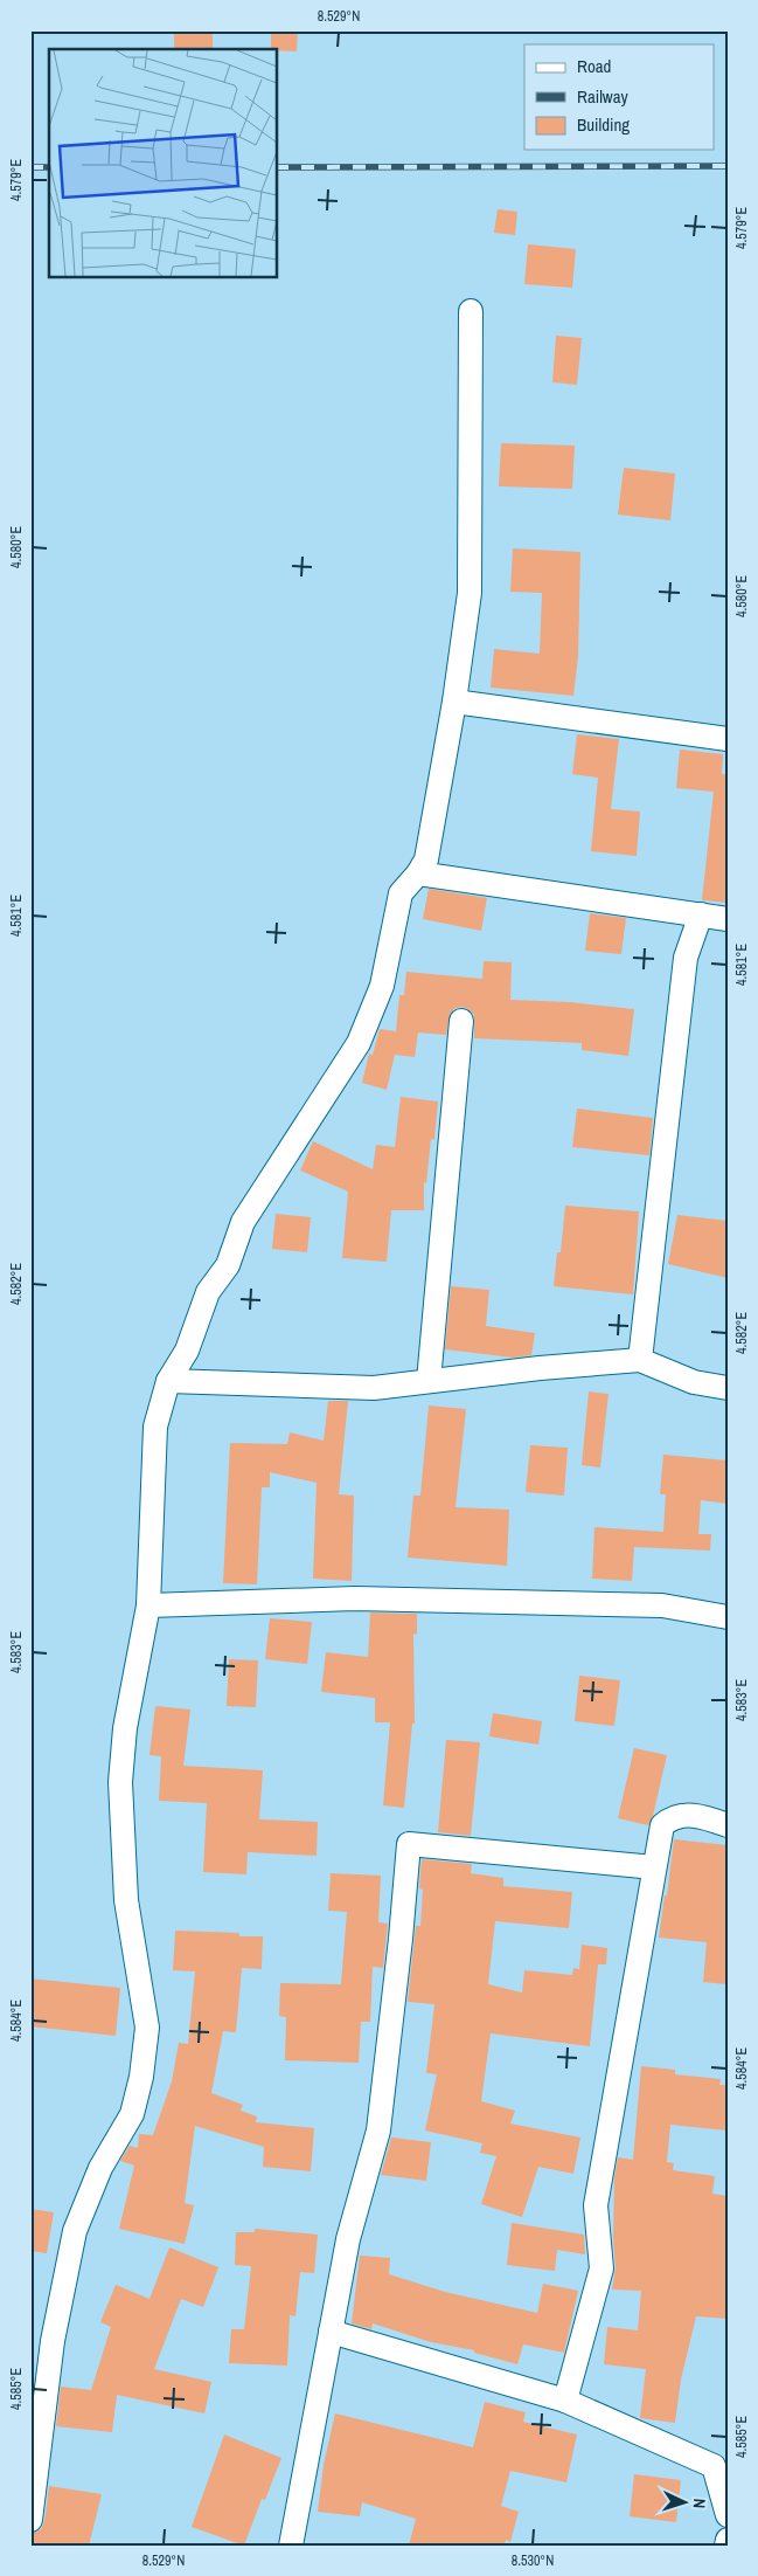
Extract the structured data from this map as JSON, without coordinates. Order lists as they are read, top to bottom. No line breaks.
{"legend":["Road","Railway","Building"],"north":"right","coordinates":["8.529°N","4.579°E","4.580°E","4.581°E","4.582°E","4.583°E","4.584°E","4.585°E","8.530°N"]}
